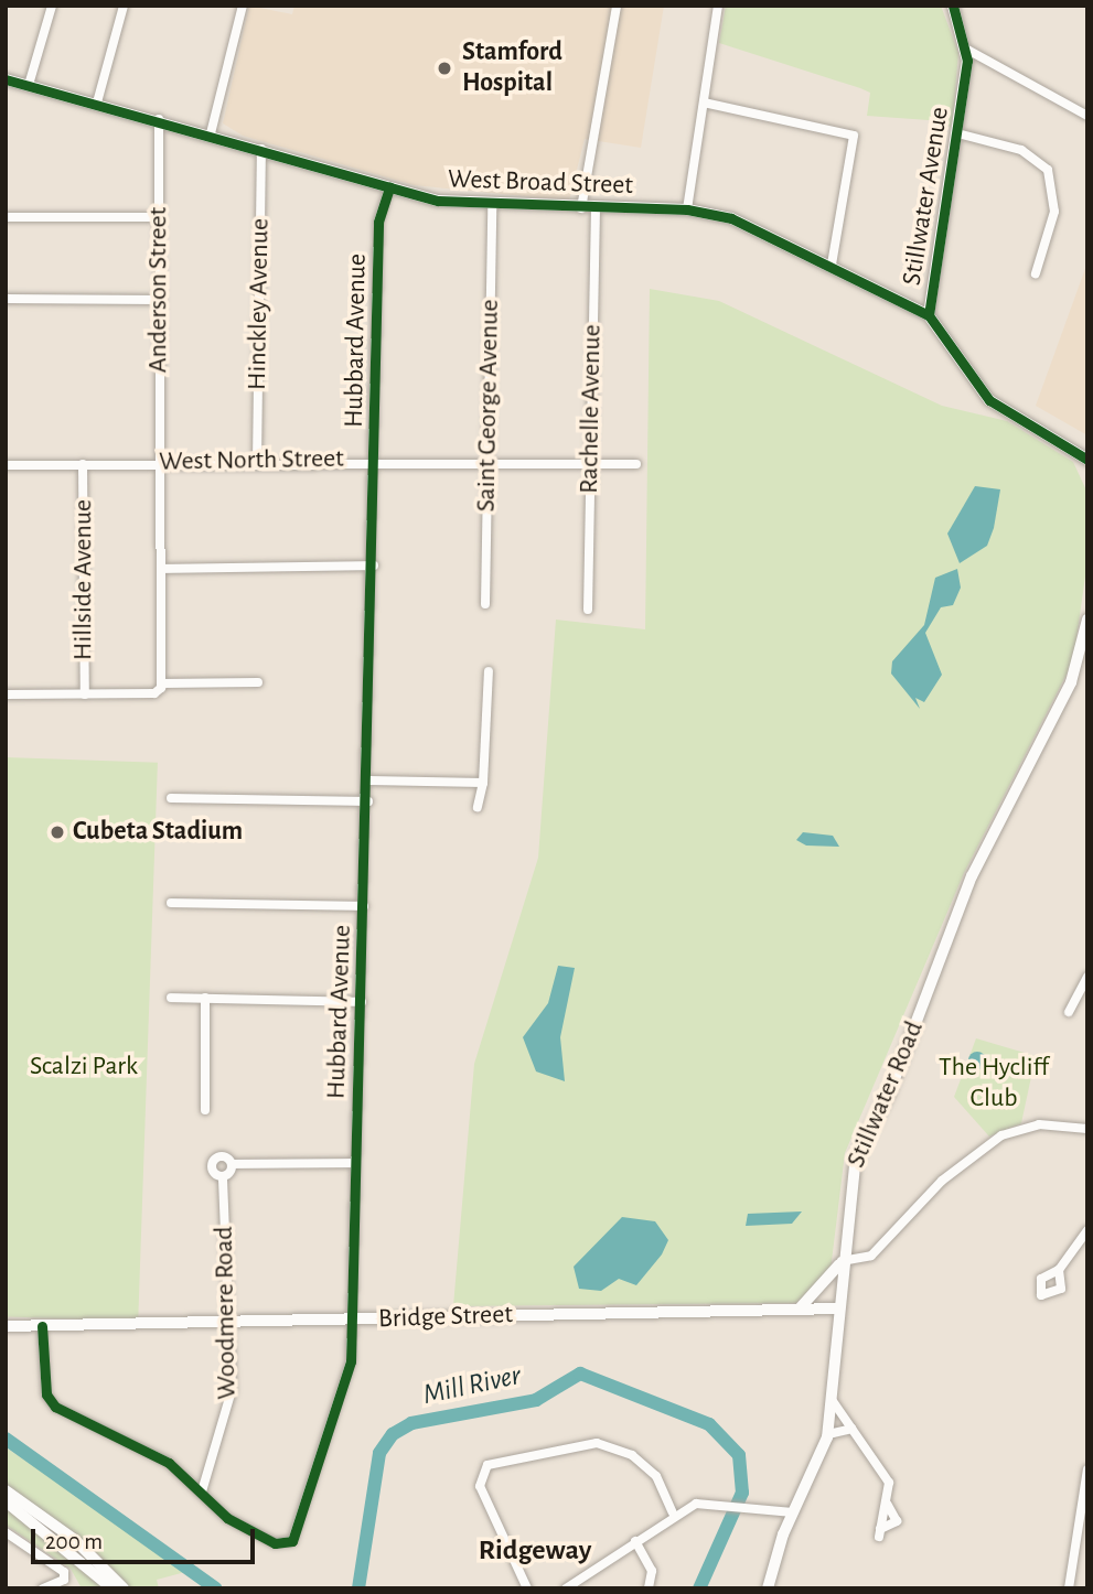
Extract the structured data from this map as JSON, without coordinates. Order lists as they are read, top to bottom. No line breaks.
{"streets":{"main road":["West Broad Street","Stillwater Avenue","Stillwater Road","Bridge Street"],"street":["Anderson Street","Hinckley Avenue","Hubbard Avenue","Saint George Avenue","Rachelle Avenue","West North Street","Hillside Avenue","Woodmere Road"]},"crossings":[["West Broad Street","Stillwater Avenue"],["West Broad Street","Anderson Street"],["West Broad Street","Hinckley Avenue"],["West Broad Street","Hubbard Avenue"],["West Broad Street","Saint George Avenue"],["West Broad Street","Rachelle Avenue"],["Anderson Street","West North Street"],["Hinckley Avenue","West North Street"],["Hubbard Avenue","West North Street"],["Hubbard Avenue","Woodmere Road"],["Hubbard Avenue","Bridge Street"],["Saint George Avenue","West North Street"],["Rachelle Avenue","West North Street"],["West North Street","Hillside Avenue"],["Stillwater Road","Bridge Street"],["Woodmere Road","Bridge Street"]],"districts":["Ridgeway"],"water":["Mill River"],"parks":["Scalzi Park","The Hycliff Club"],"places":["Stamford Hospital","Cubeta Stadium"],"scale_bar":"200 m"}
